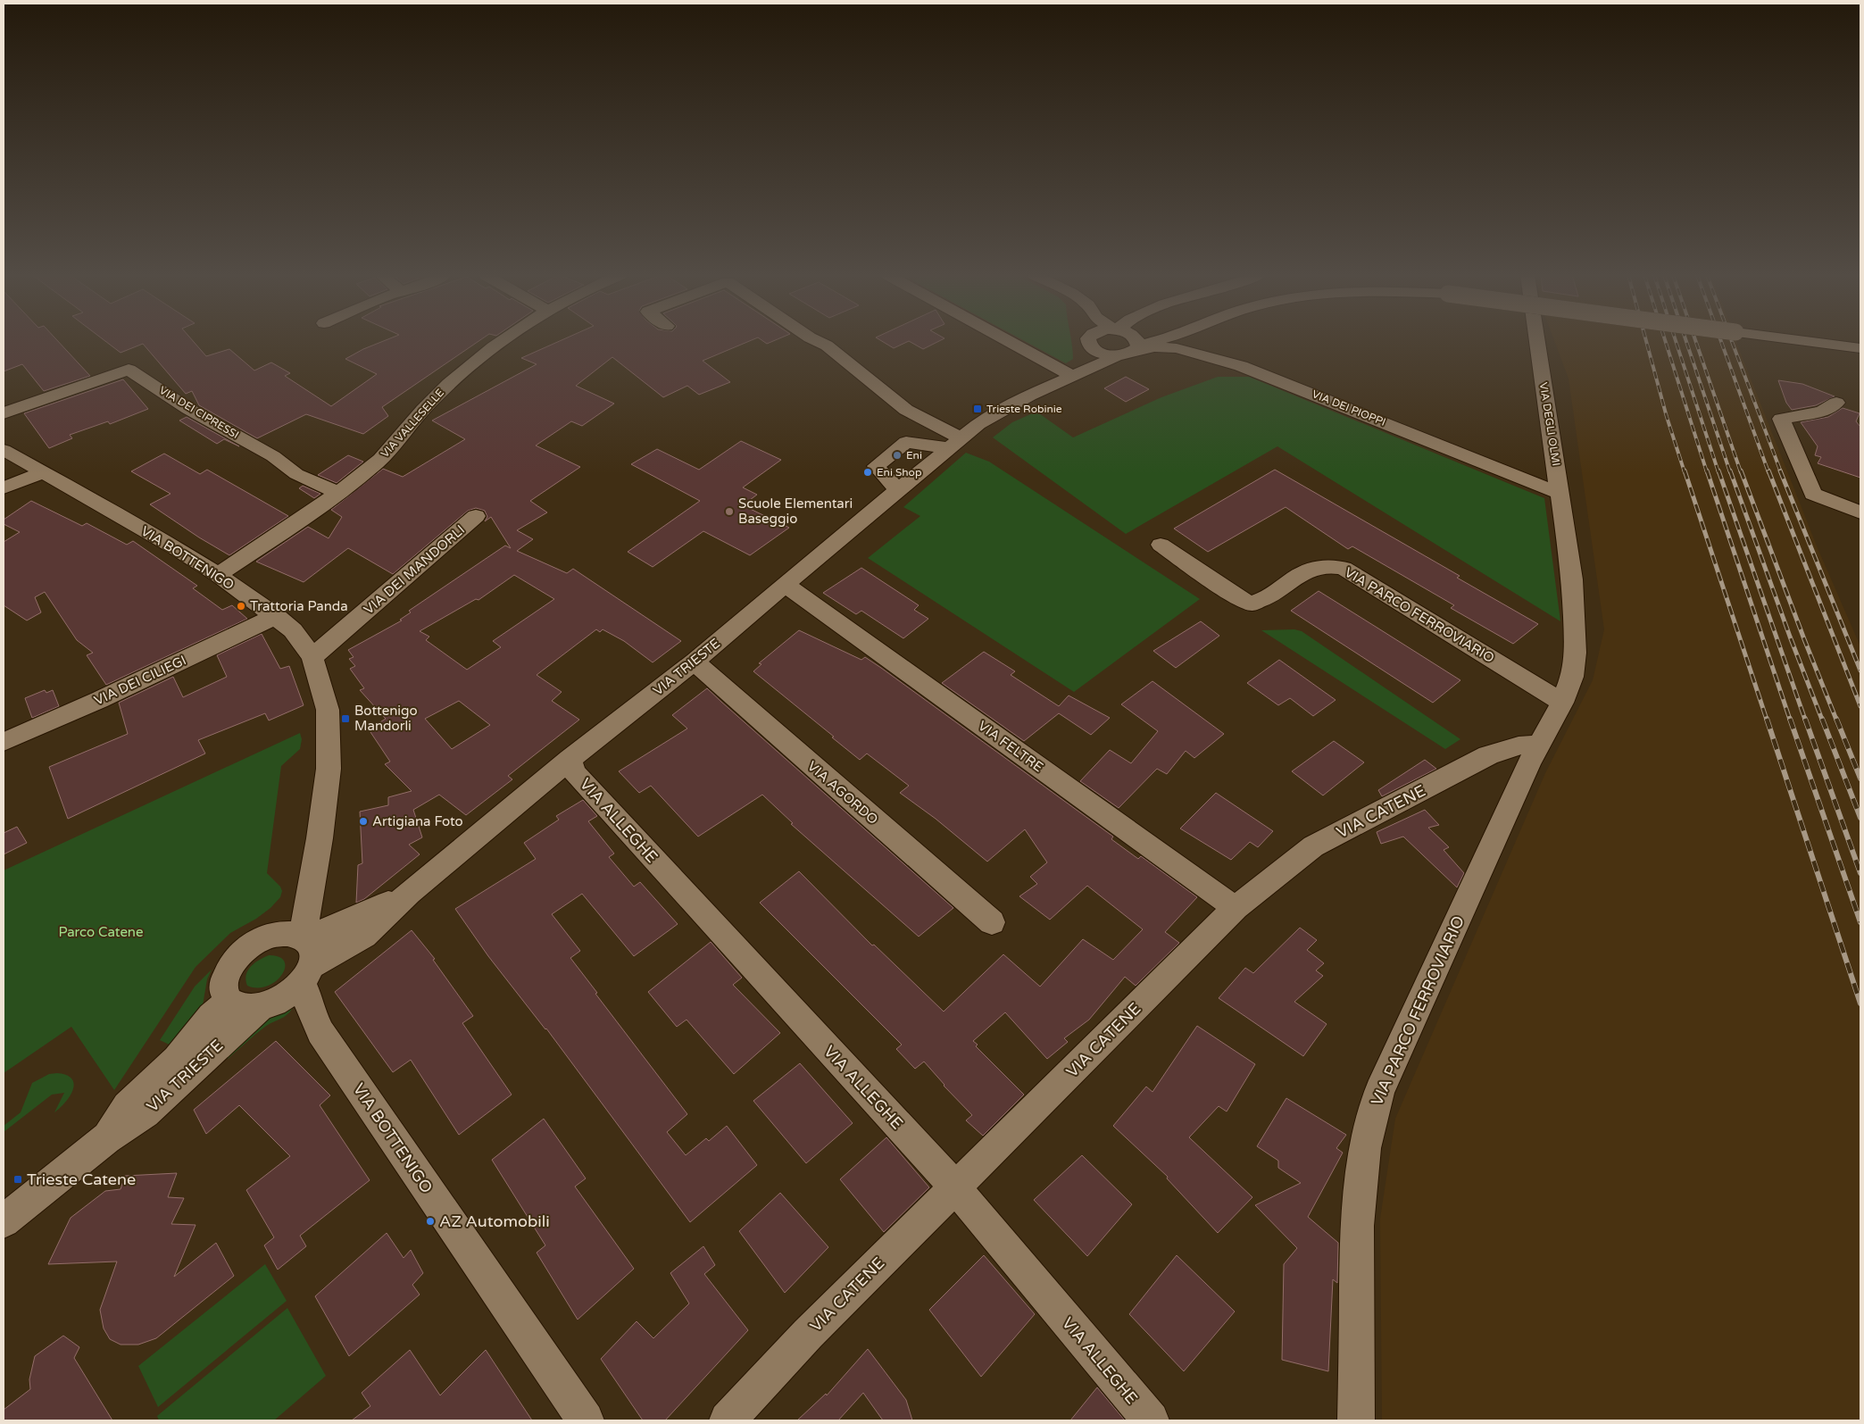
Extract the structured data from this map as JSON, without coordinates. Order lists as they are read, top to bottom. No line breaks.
{"streets":{"street":["VIA DEI PIOPPI","VIA DEI CIPRESSI","VIA VALLESELLE","VIA DEGLI OLMI","VIA BOTTENIGO","VIA DEI MANDORLI","VIA PARCO FERROVIARIO","VIA TRIESTE","VIA DEI CILIEGI","VIA FELTRE","VIA AGORDO","VIA CATENE","VIA ALLEGHE"]},"crossings":[["VIA DEI PIOPPI","VIA DEGLI OLMI"],["VIA DEI PIOPPI","VIA PARCO FERROVIARIO"],["VIA DEI CIPRESSI","VIA VALLESELLE"],["VIA VALLESELLE","VIA BOTTENIGO"],["VIA DEGLI OLMI","VIA PARCO FERROVIARIO"],["VIA BOTTENIGO","VIA DEI MANDORLI"],["VIA BOTTENIGO","VIA TRIESTE"],["VIA BOTTENIGO","VIA DEI CILIEGI"],["VIA PARCO FERROVIARIO","VIA CATENE"],["VIA TRIESTE","VIA FELTRE"],["VIA TRIESTE","VIA AGORDO"],["VIA TRIESTE","VIA ALLEGHE"],["VIA FELTRE","VIA CATENE"],["VIA CATENE","VIA ALLEGHE"]],"parks":["Parco Catene"],"places":{"transit":["Trieste Robinie","Bottenigo Mandorli","Trieste Catene"],"other":["Eni","Eni Shop","Scuole Elementari Baseggio","Trattoria Panda","Artigiana Foto","AZ Automobili"]}}
